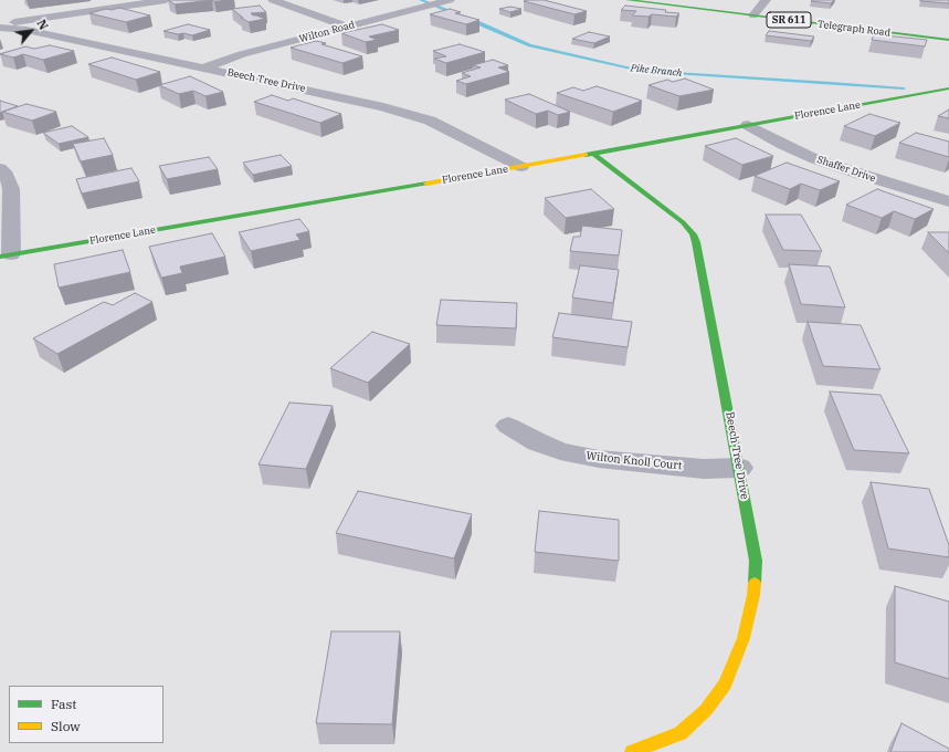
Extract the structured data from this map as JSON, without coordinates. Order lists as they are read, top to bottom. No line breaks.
{"streets":{"street":["SR 611","Telegraph Road","Wilton Road","Beech Tree Drive","Florence Lane","Shaffer Drive","Wilton Knoll Court"]},"crossings":[["Wilton Road","Beech Tree Drive"],["Beech Tree Drive","Florence Lane"],["Beech Tree Drive","Wilton Knoll Court"],["Florence Lane","Shaffer Drive"]],"water":["Pike Branch"],"legend":["Fast","Slow"],"north":"top right"}
